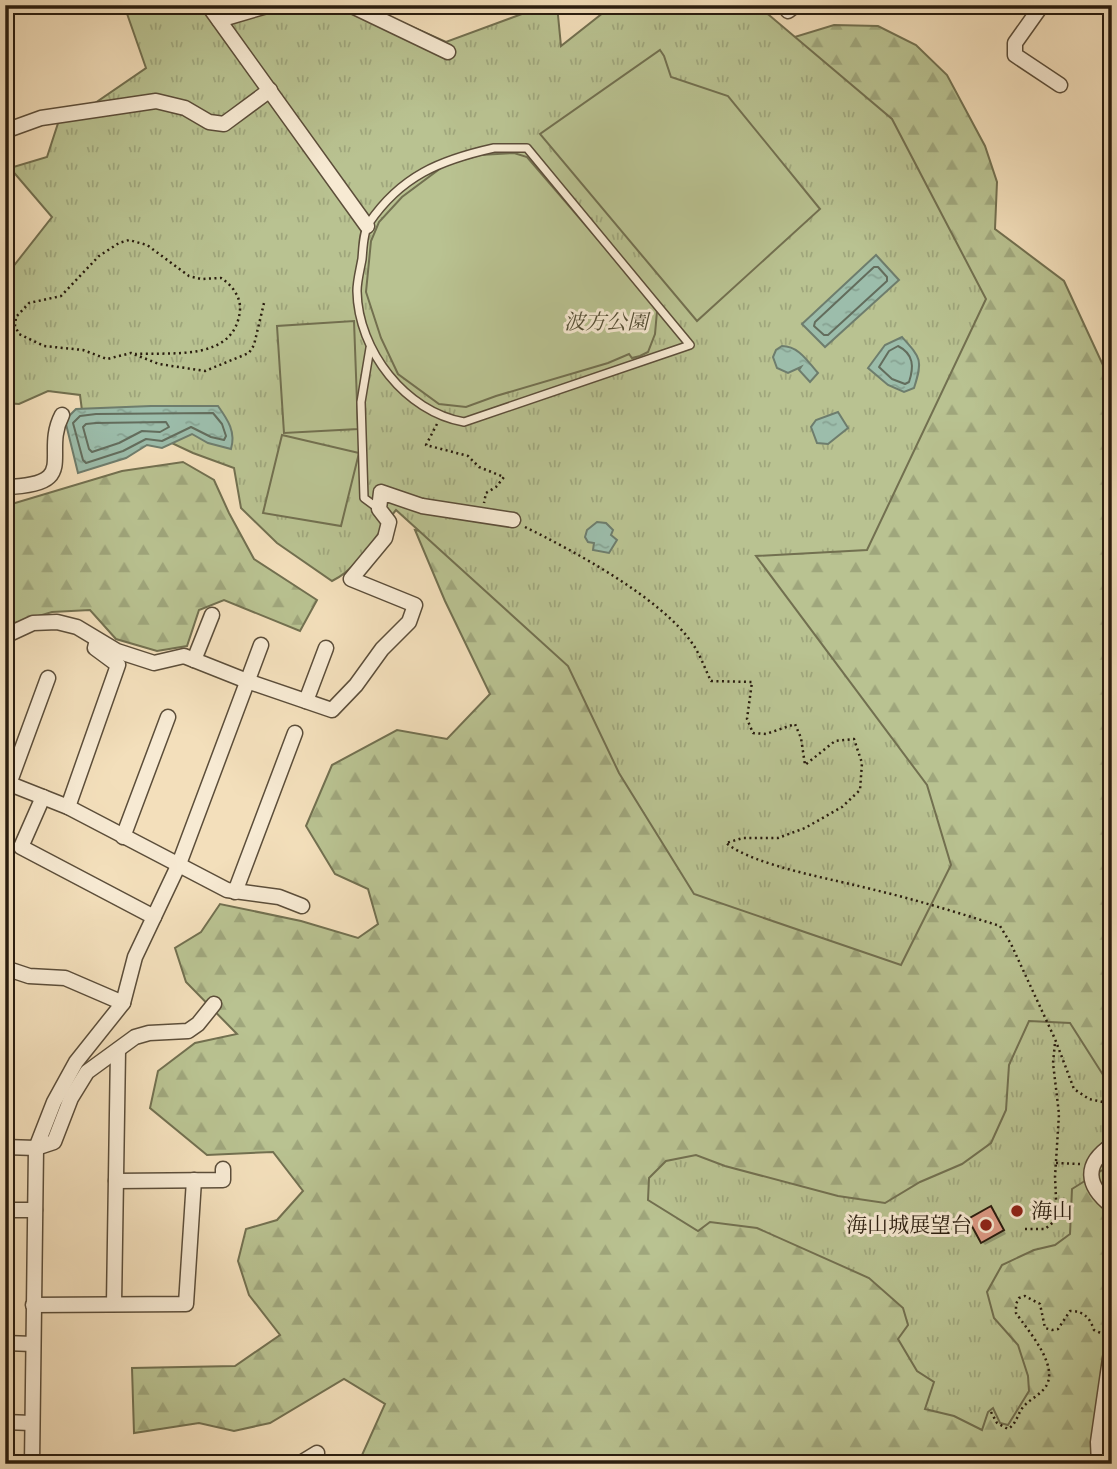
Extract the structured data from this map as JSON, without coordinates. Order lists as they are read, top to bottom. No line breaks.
{"parks":["波方公園"],"places":["海山","海山城展望台"]}
